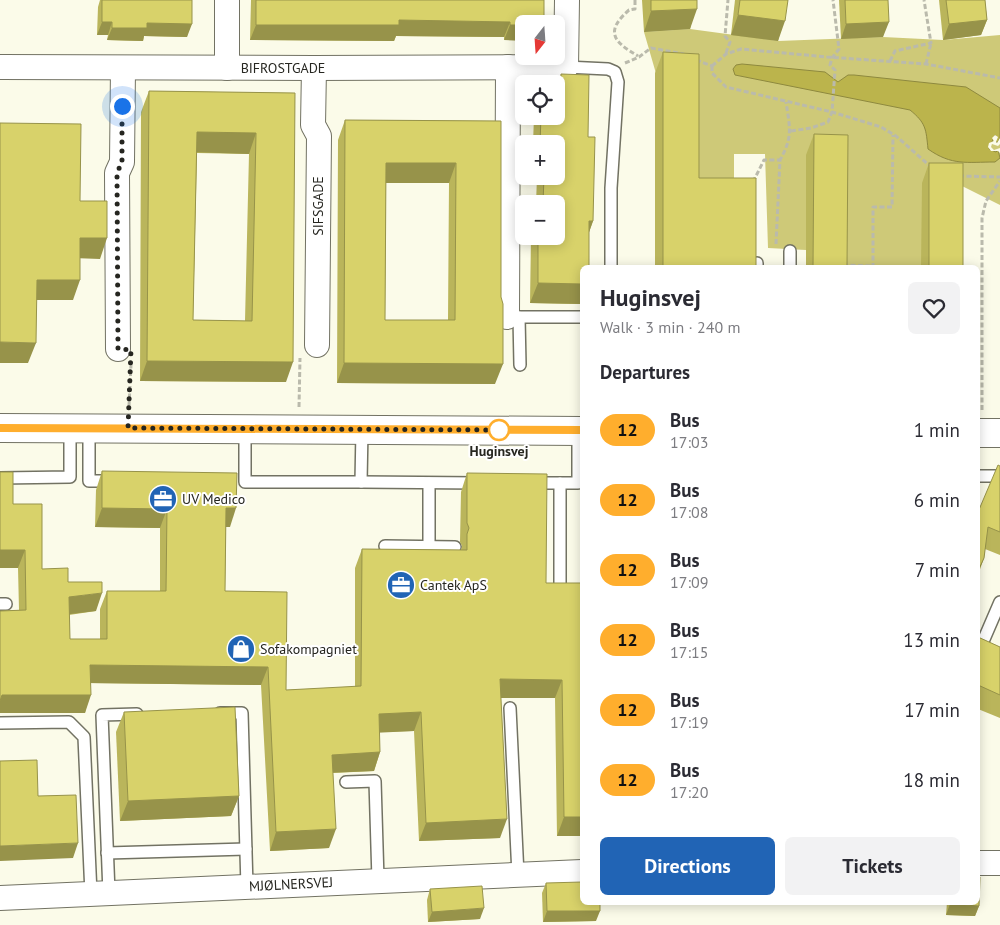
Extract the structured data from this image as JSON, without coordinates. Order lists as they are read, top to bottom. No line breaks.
{"streets":{"street":["BIFROSTGADE","SIFSGADE","MJØLNERSVEJ"]},"crossings":[["BIFROSTGADE","SIFSGADE"]],"places":{"other":["Huginsvej"],"office":["UV Medico","Cantek ApS"],"shop":["Sofakompagniet"]},"lines":["bus line 12"],"north":"bottom","page":{"map_buttons":["+","−"],"heading":[["Huginsvej","Walk · 3 min · 240 m"],"Departures"],"list":[{"mark":"12","name":"Bus","note":"17:03","value":"1 min"},{"mark":"12","name":"Bus","note":"17:08","value":"6 min"},{"mark":"12","name":"Bus","note":"17:09","value":"7 min"},{"mark":"12","name":"Bus","note":"17:15","value":"13 min"},{"mark":"12","name":"Bus","note":"17:19","value":"17 min"},{"mark":"12","name":"Bus","note":"17:20","value":"18 min"}],"buttons":["Directions","Tickets"]}}
